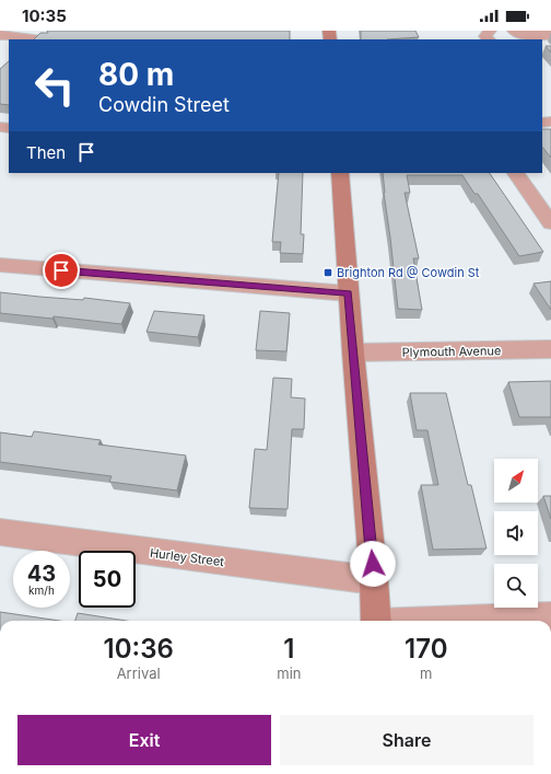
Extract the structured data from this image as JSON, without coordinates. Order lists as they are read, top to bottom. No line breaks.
{"streets":{"street":["Plymouth Avenue","Hurley Street"]},"places":{"transit":["Brighton Rd @ Cowdin St"]},"north":"top right","page":{"status":"10:35","turn":["80 m","Cowdin Street"],"then":"Then","speed":"43 km/h","limit":"50","eta":["10:36","Arrival","1","min","170","m"],"buttons":["Exit","Share"]}}
